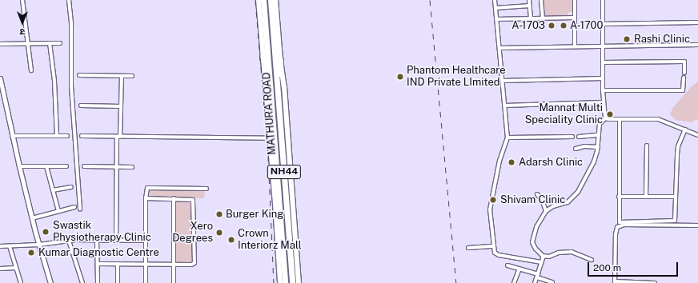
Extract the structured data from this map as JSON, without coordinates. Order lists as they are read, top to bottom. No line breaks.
{"streets":{"highway":["MATHURA ROAD","NH44"]},"places":["A-1703","A-1700","Rashi Clinic","Phantom Healthcare IND Private LImited","Mannat Multi Speciality Clinic","Adarsh Clinic","Shivam Clinic","Burger King","Swastik Physiotherapy Clinic","Xero Degrees","Crown Interiorz Mall","Kumar Diagnostic Centre"],"scale_bar":"200 m","north":"bottom"}
